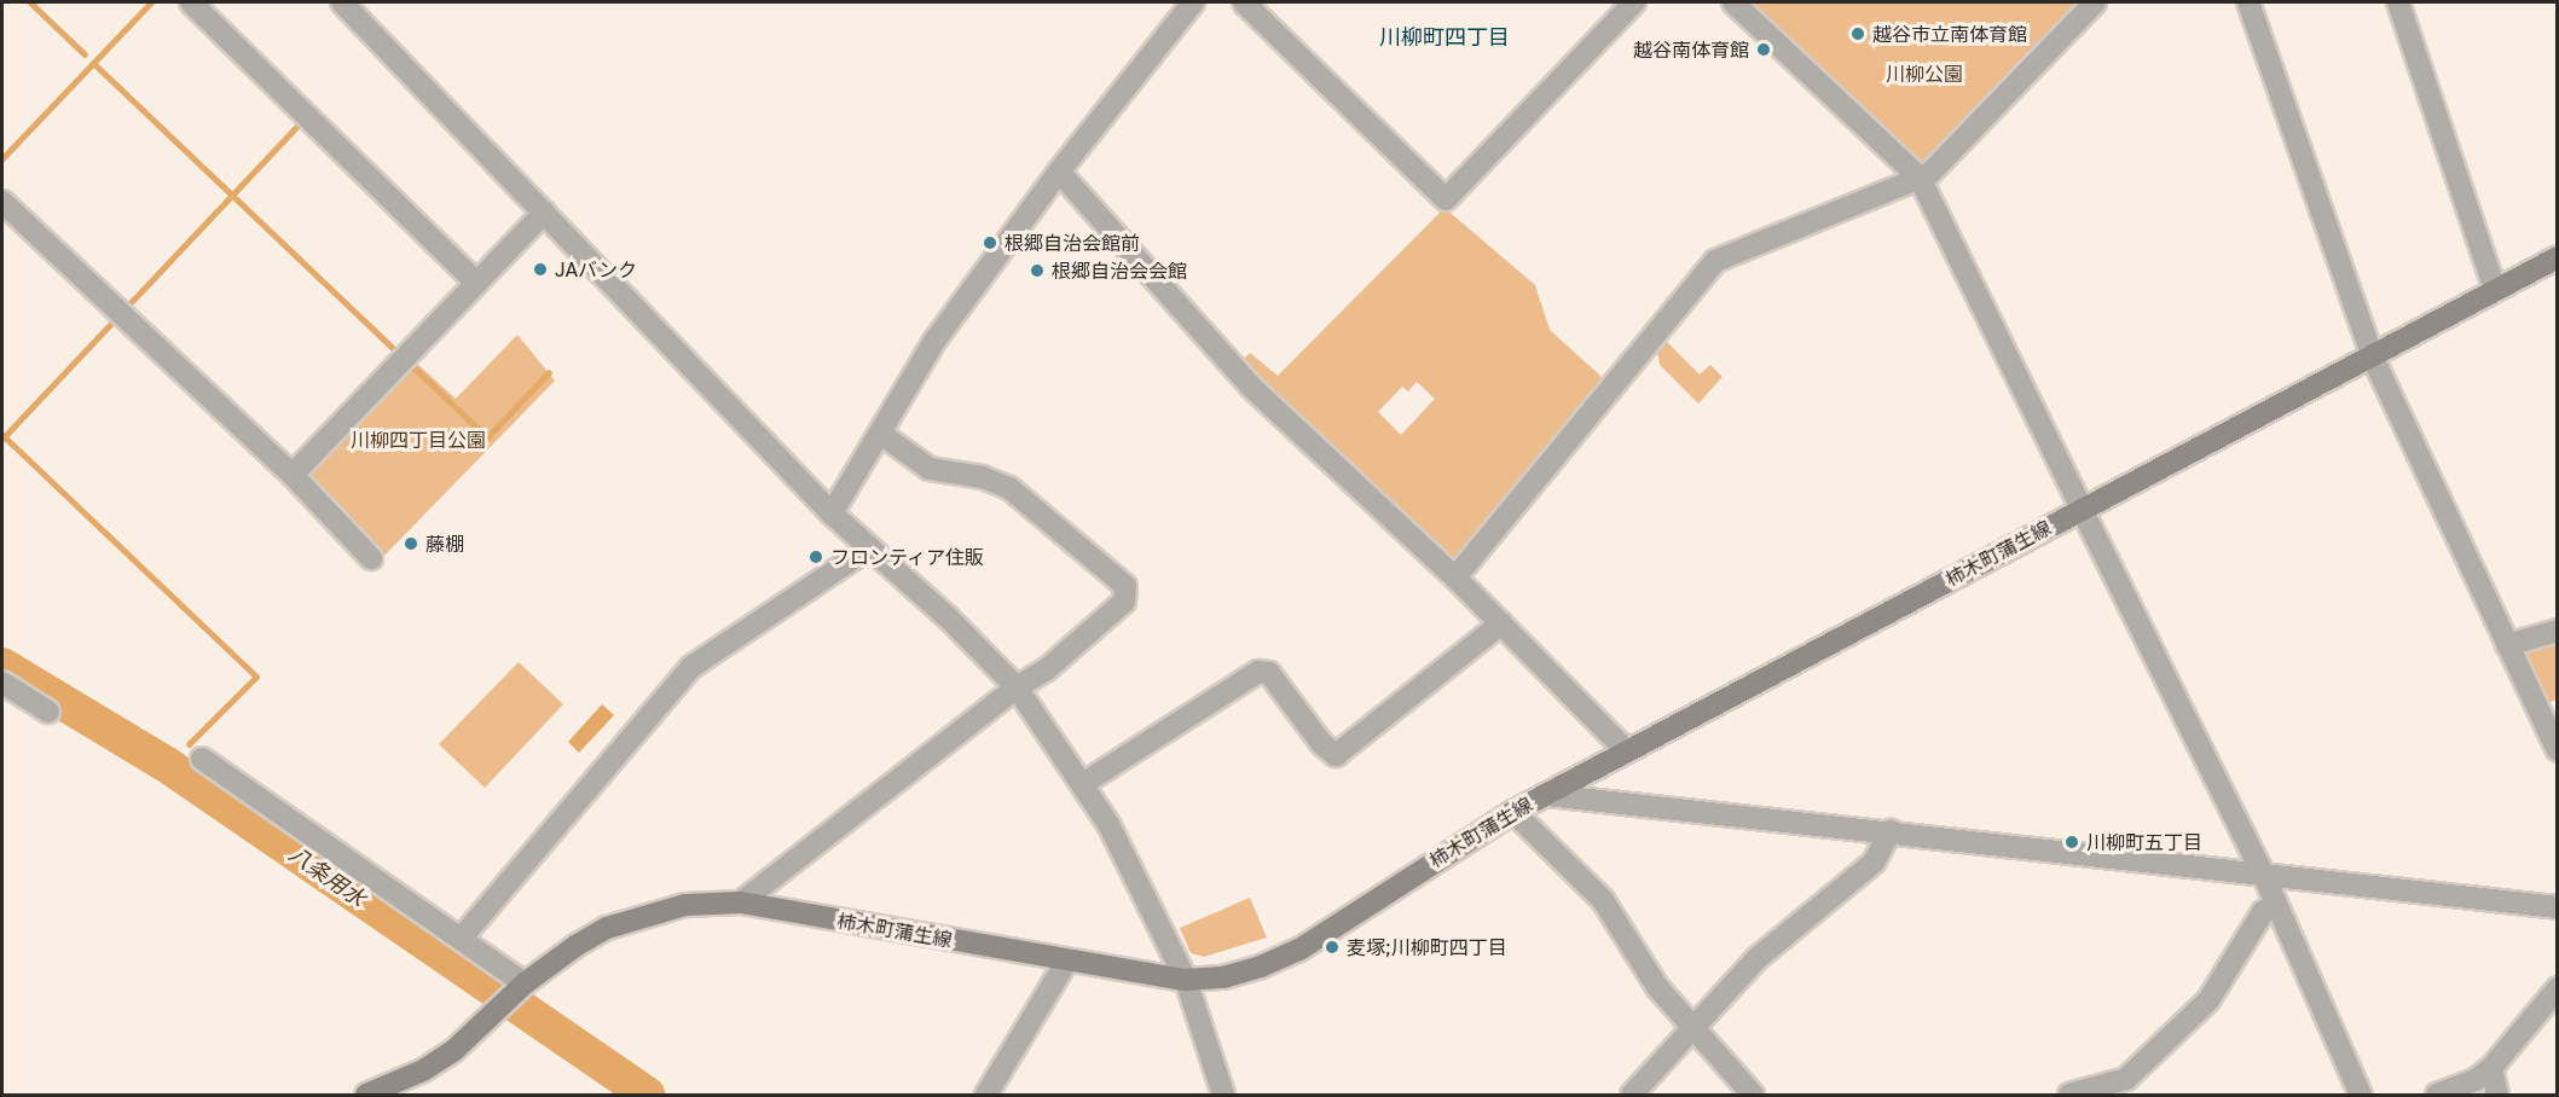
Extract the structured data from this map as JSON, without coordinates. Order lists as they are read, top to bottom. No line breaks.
{"streets":{"main road":["柿木町蒲生線"]},"districts":["川柳町四丁目"],"water":["八条用水"],"parks":["川柳公園","川柳四丁目公園"],"places":["越谷市立南体育館","越谷南体育館","根郷自治会館前","JAバンク","根郷自治会会館","藤棚","フロンティア住販","川柳町五丁目","麦塚;川柳町四丁目"]}
